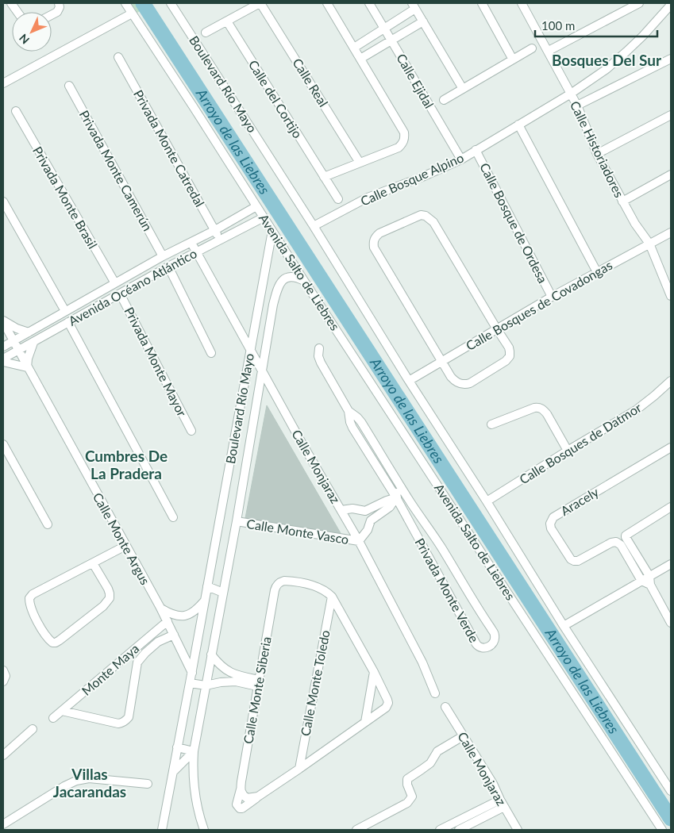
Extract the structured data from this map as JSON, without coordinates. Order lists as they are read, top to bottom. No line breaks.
{"streets":{"street":["Calle Ejidal","Calle Real","Boulevard Río Mayo","Calle del Cortijo","Privada Monte Catredal","Calle Historiadores","Privada Monte Camerún","Calle Bosque Alpino","Privada Monte Brasil","Calle Bosque de Ordesa","Avenida Salto de Liebres","Avenida Océano Atlántico","Calle Bosques de Covadongas","Privada Monte Mayor","Calle Bosques de Datmor","Calle Monjaraz","Aracely","Calle Monte Vasco","Calle Monte Argus","Privada Monte Verde","Monte Maya","Calle Monte Toledo","Calle Monte Siberia"]},"crossings":[["Calle Ejidal","Calle Bosque Alpino"],["Boulevard Río Mayo","Calle Bosque Alpino"],["Boulevard Río Mayo","Avenida Salto de Liebres"],["Boulevard Río Mayo","Calle Monjaraz"],["Boulevard Río Mayo","Calle Monte Vasco"],["Boulevard Río Mayo","Calle Monte Argus"],["Privada Monte Catredal","Avenida Océano Atlántico"],["Calle Historiadores","Calle Bosque Alpino"],["Calle Historiadores","Calle Bosques de Covadongas"],["Privada Monte Camerún","Avenida Océano Atlántico"],["Calle Bosque Alpino","Calle Bosque de Ordesa"],["Privada Monte Brasil","Avenida Océano Atlántico"],["Calle Bosque de Ordesa","Calle Bosques de Covadongas"],["Avenida Salto de Liebres","Avenida Océano Atlántico"],["Avenida Océano Atlántico","Privada Monte Mayor"],["Avenida Océano Atlántico","Calle Monjaraz"],["Avenida Océano Atlántico","Calle Monte Argus"],["Calle Monjaraz","Calle Monte Vasco"],["Calle Monte Argus","Monte Maya"],["Calle Monte Toledo","Calle Monte Siberia"]],"districts":["Bosques Del Sur","Cumbres De La Pradera","Villas Jacarandas"],"water":["Arroyo de las Liebres"],"scale_bar":"100 m","north":"bottom left"}
